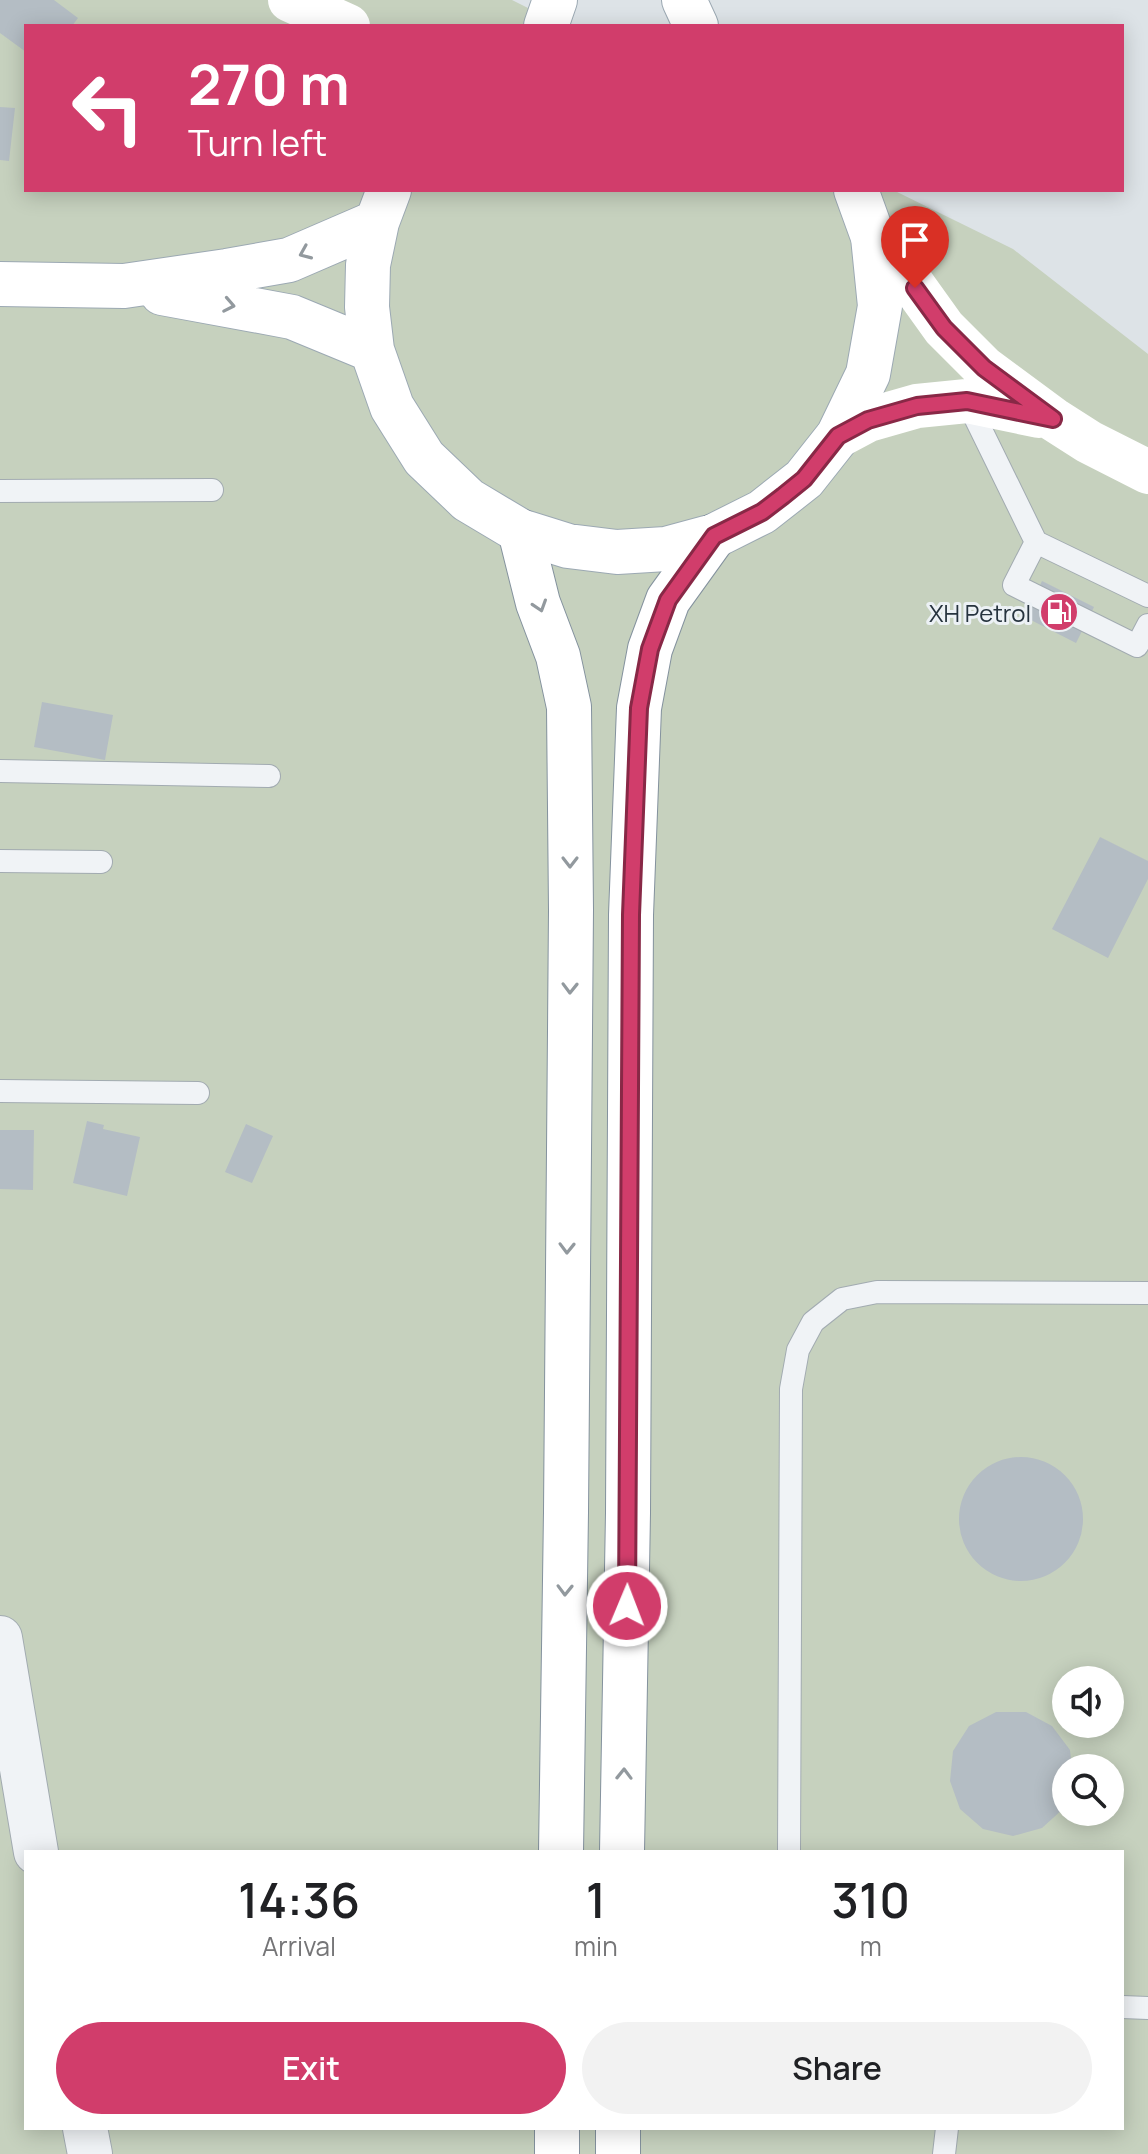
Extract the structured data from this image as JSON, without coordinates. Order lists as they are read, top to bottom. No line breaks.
{"places":{"fuel station":["XH Petrol"]},"page":{"turn":["270 m","Turn left"],"eta":["14:36","Arrival","1","min","310","m"],"buttons":["Exit","Share"]}}
